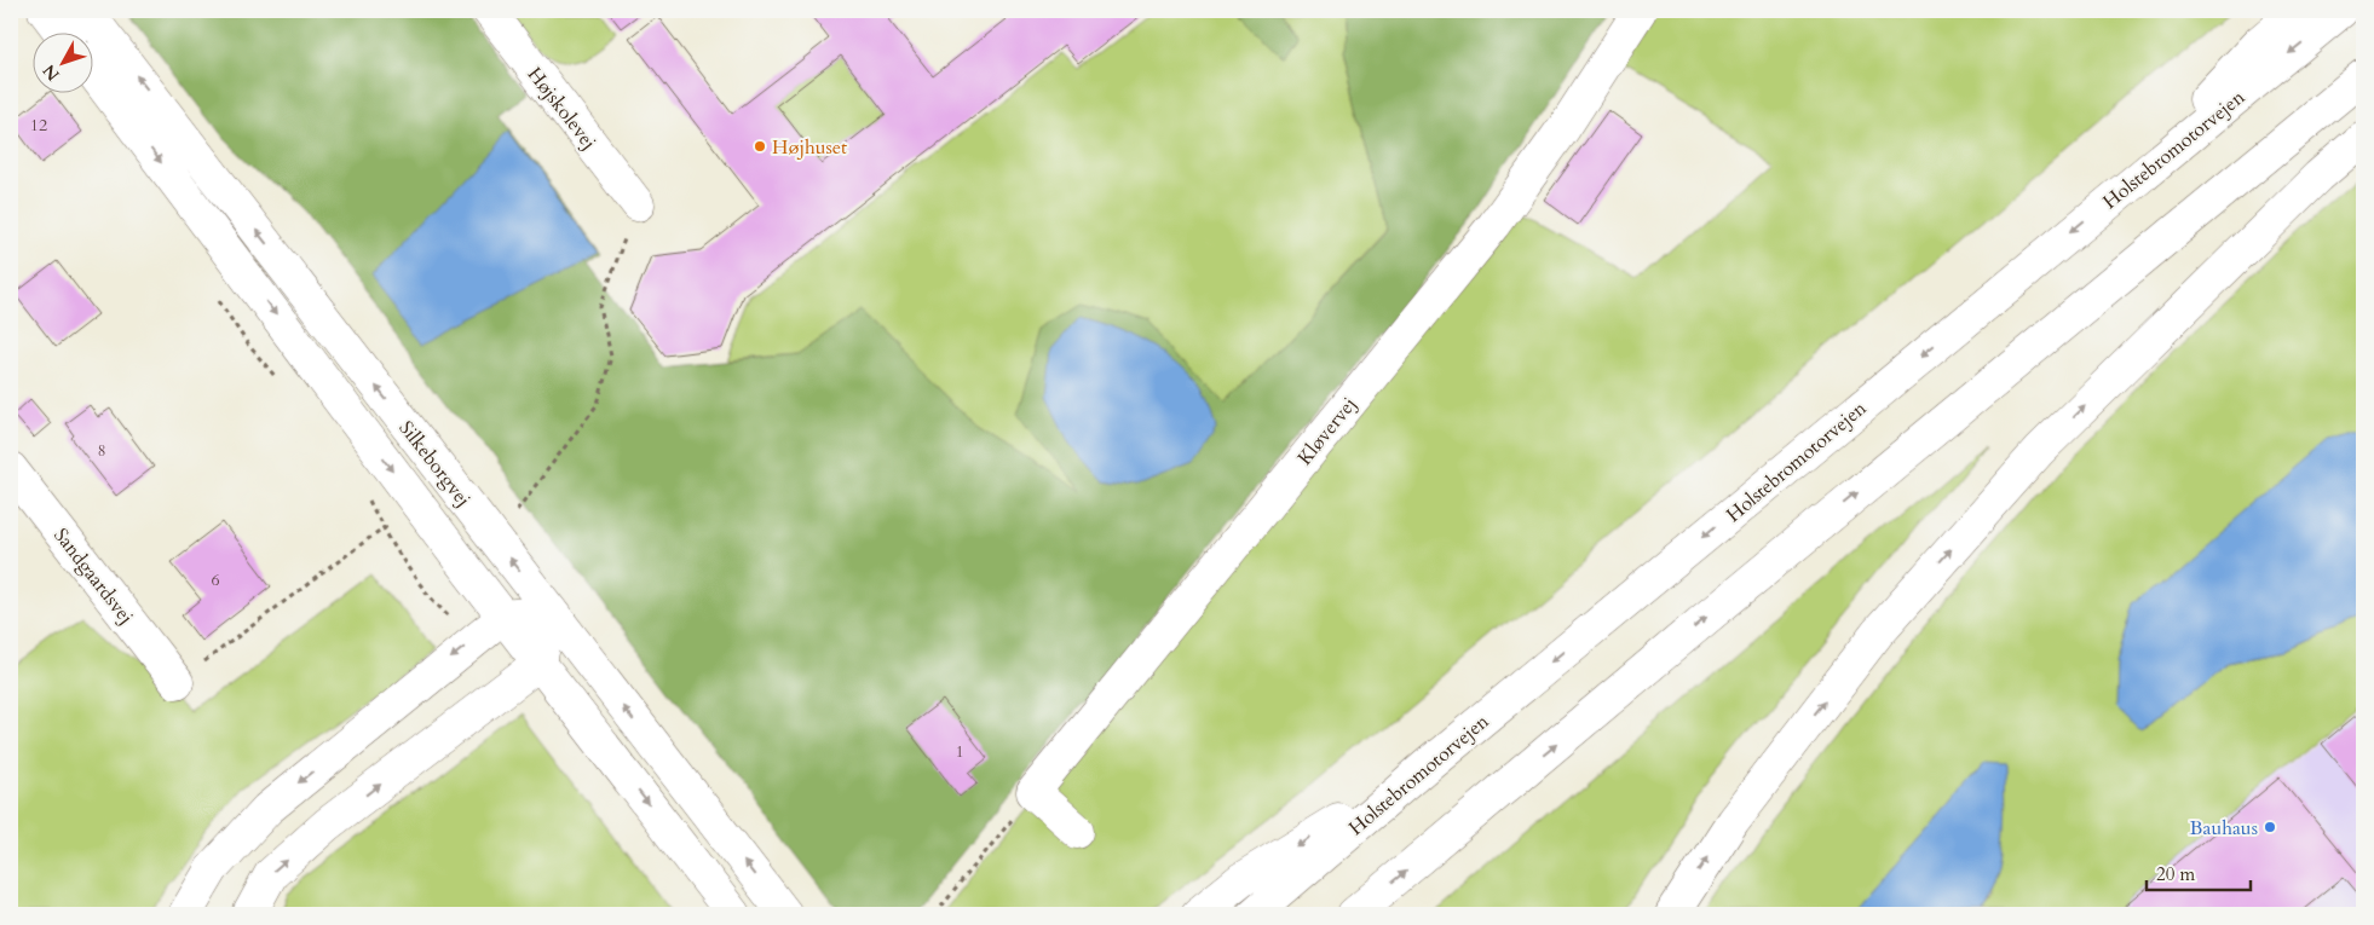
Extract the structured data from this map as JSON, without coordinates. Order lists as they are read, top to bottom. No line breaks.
{"streets":{"main road":["Højskolevej","Holstebromotorvejen","Kløvervej","Silkeborgvej","Sandgaardsvej"]},"places":["Højhuset","Bauhaus"],"house_numbers":["12","8","6","1"],"scale_bar":"20 m","north":"bottom left"}
